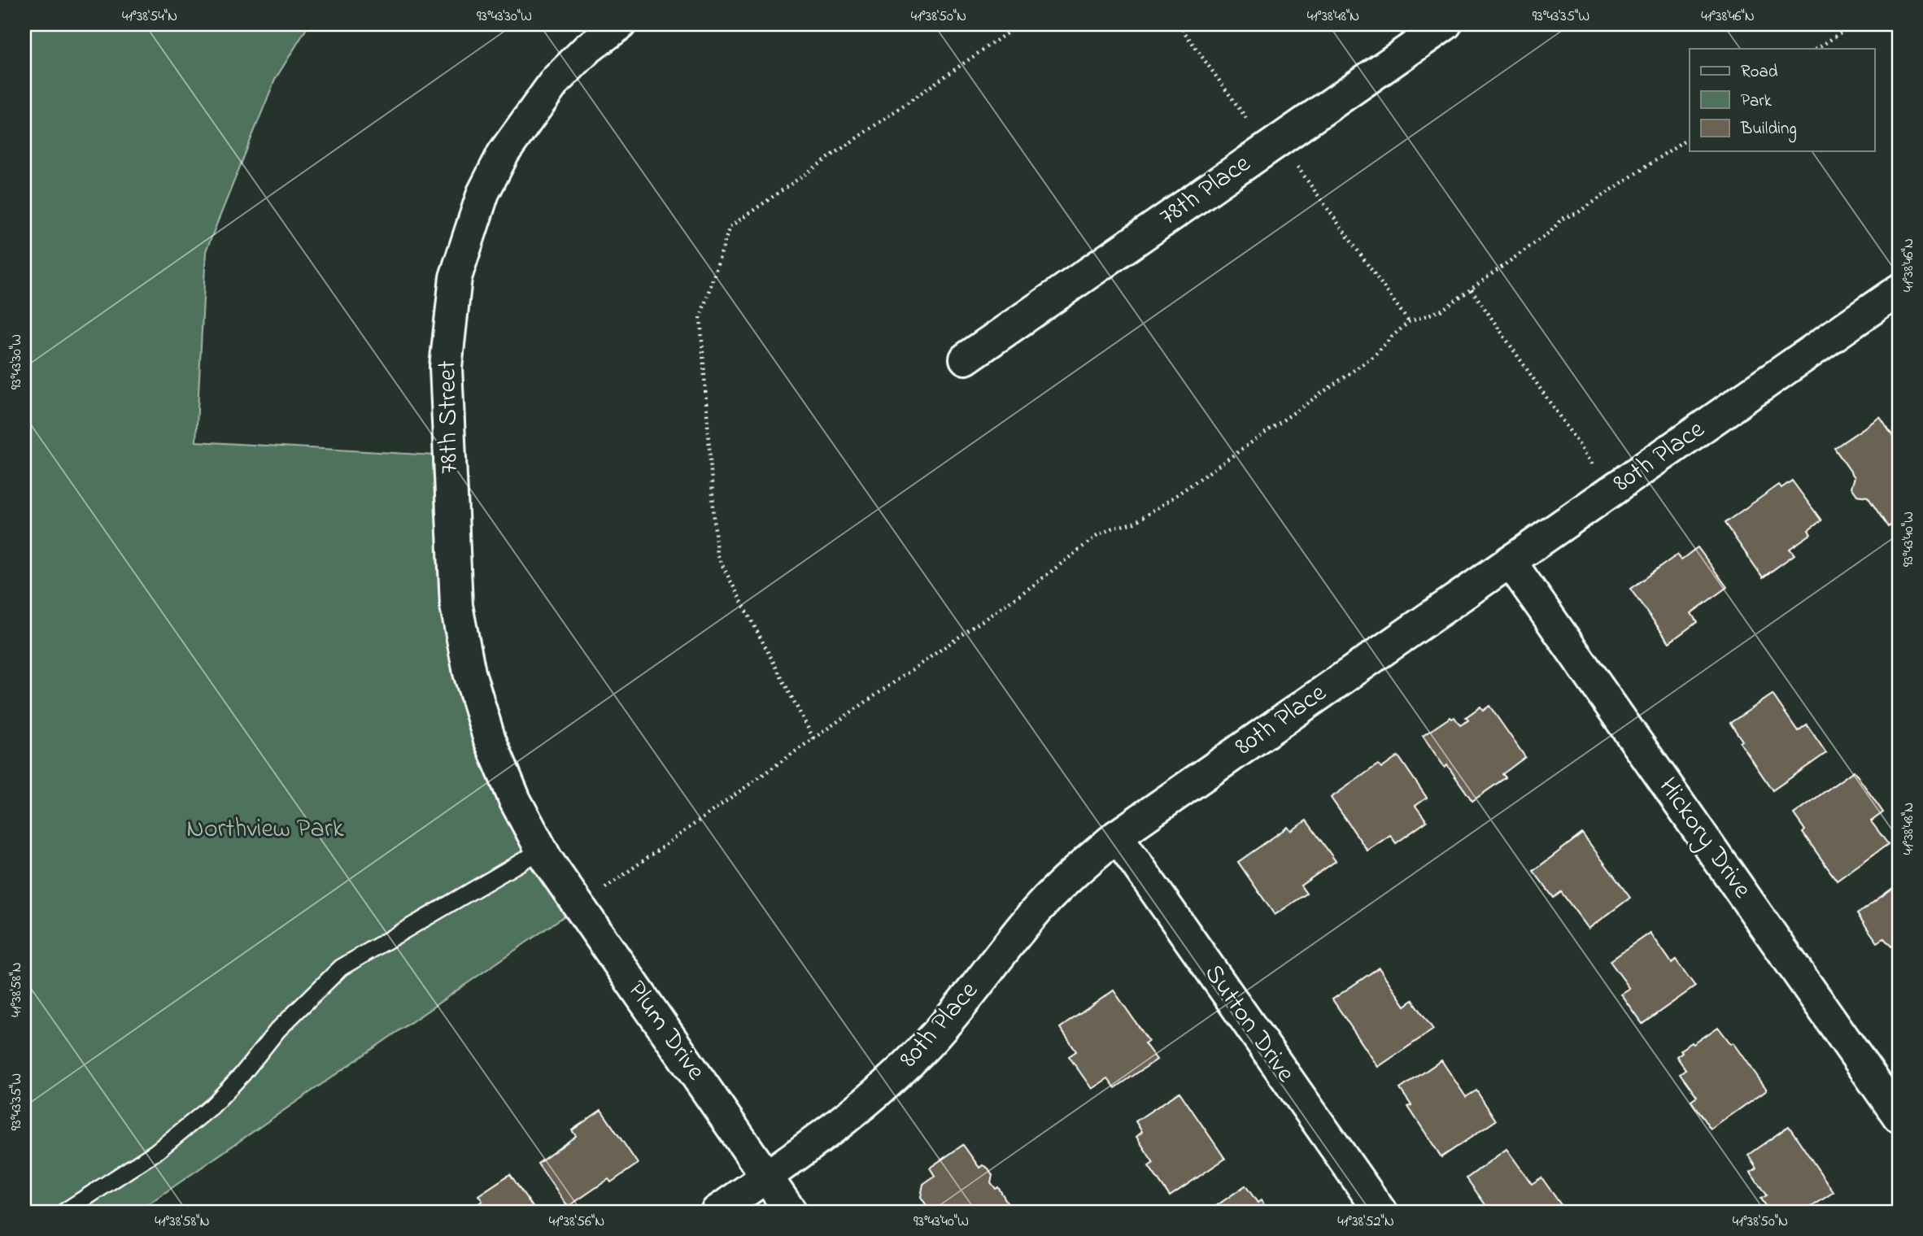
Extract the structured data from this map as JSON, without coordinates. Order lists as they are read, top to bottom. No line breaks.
{"streets":{"street":["78th Place","78th Street","80th Place","Hickory Drive","Sutton Drive","Plum Drive"]},"crossings":[["78th Street","Plum Drive"],["80th Place","Hickory Drive"],["80th Place","Sutton Drive"],["80th Place","Plum Drive"]],"parks":["Northview Park"],"legend":["Road","Park","Building"],"coordinates":["41°38'54\"N","93°43'30\"W","41°38'50\"N","41°38'48\"N","93°43'35\"W","41°38'46\"N","93°43'40\"W","41°38'58\"N","41°38'56\"N","41°38'52\"N"]}
